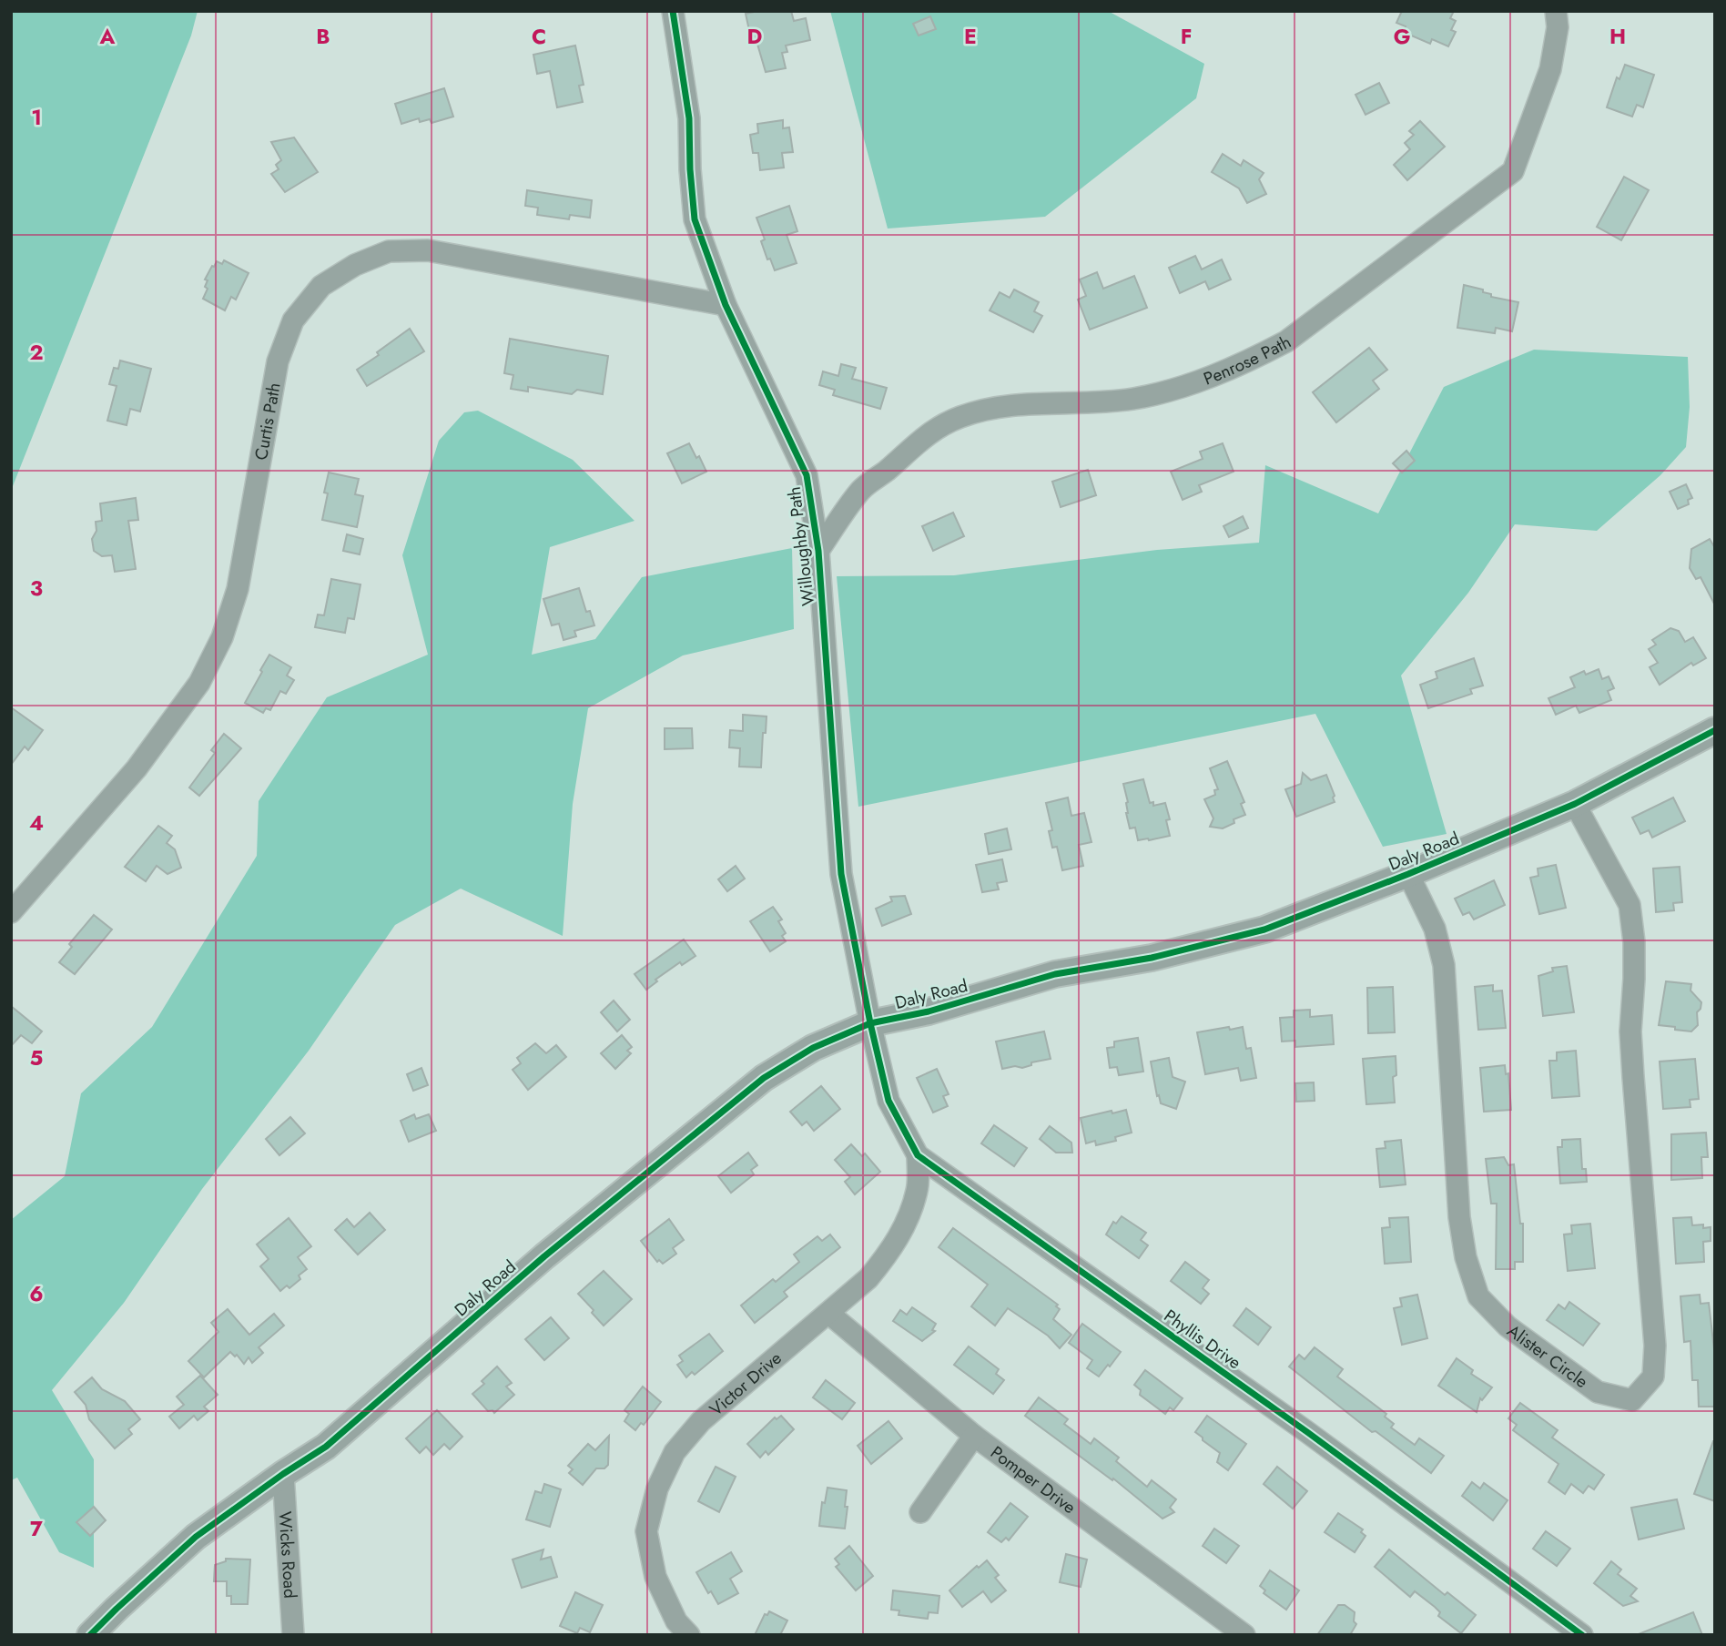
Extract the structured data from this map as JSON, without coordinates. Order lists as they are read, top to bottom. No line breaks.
{"streets":{"street":["Penrose Path","Curtis Path","Willoughby Path","Daly Road","Phyllis Drive","Alister Circle","Victor Drive","Pomper Drive","Wicks Road"]},"crossings":[["Penrose Path","Willoughby Path"],["Curtis Path","Willoughby Path"],["Willoughby Path","Daly Road"],["Willoughby Path","Phyllis Drive"],["Daly Road","Phyllis Drive"],["Daly Road","Alister Circle"],["Daly Road","Wicks Road"],["Phyllis Drive","Victor Drive"],["Victor Drive","Pomper Drive"]],"grid":{"columns":["A","B","C","D","E","F","G","H"],"rows":["1","2","3","4","5","6","7"]}}
